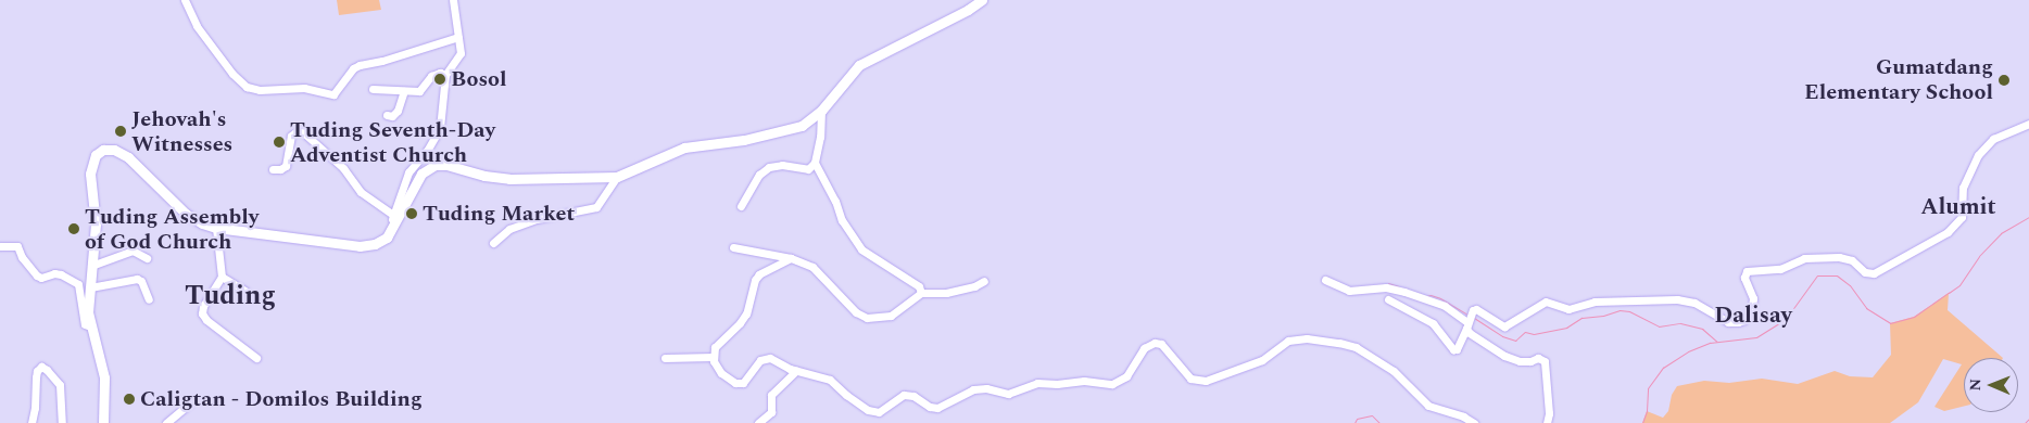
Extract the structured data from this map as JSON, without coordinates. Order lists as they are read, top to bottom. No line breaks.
{"districts":["Alumit","Tuding","Dalisay"],"places":["Bosol","Gumatdang Elementary School","Jehovah's Witnesses","Tuding Seventh-Day Adventist Church","Tuding Market","Tuding Assembly of God Church","Caligtan - Domilos Building"],"north":"left"}
